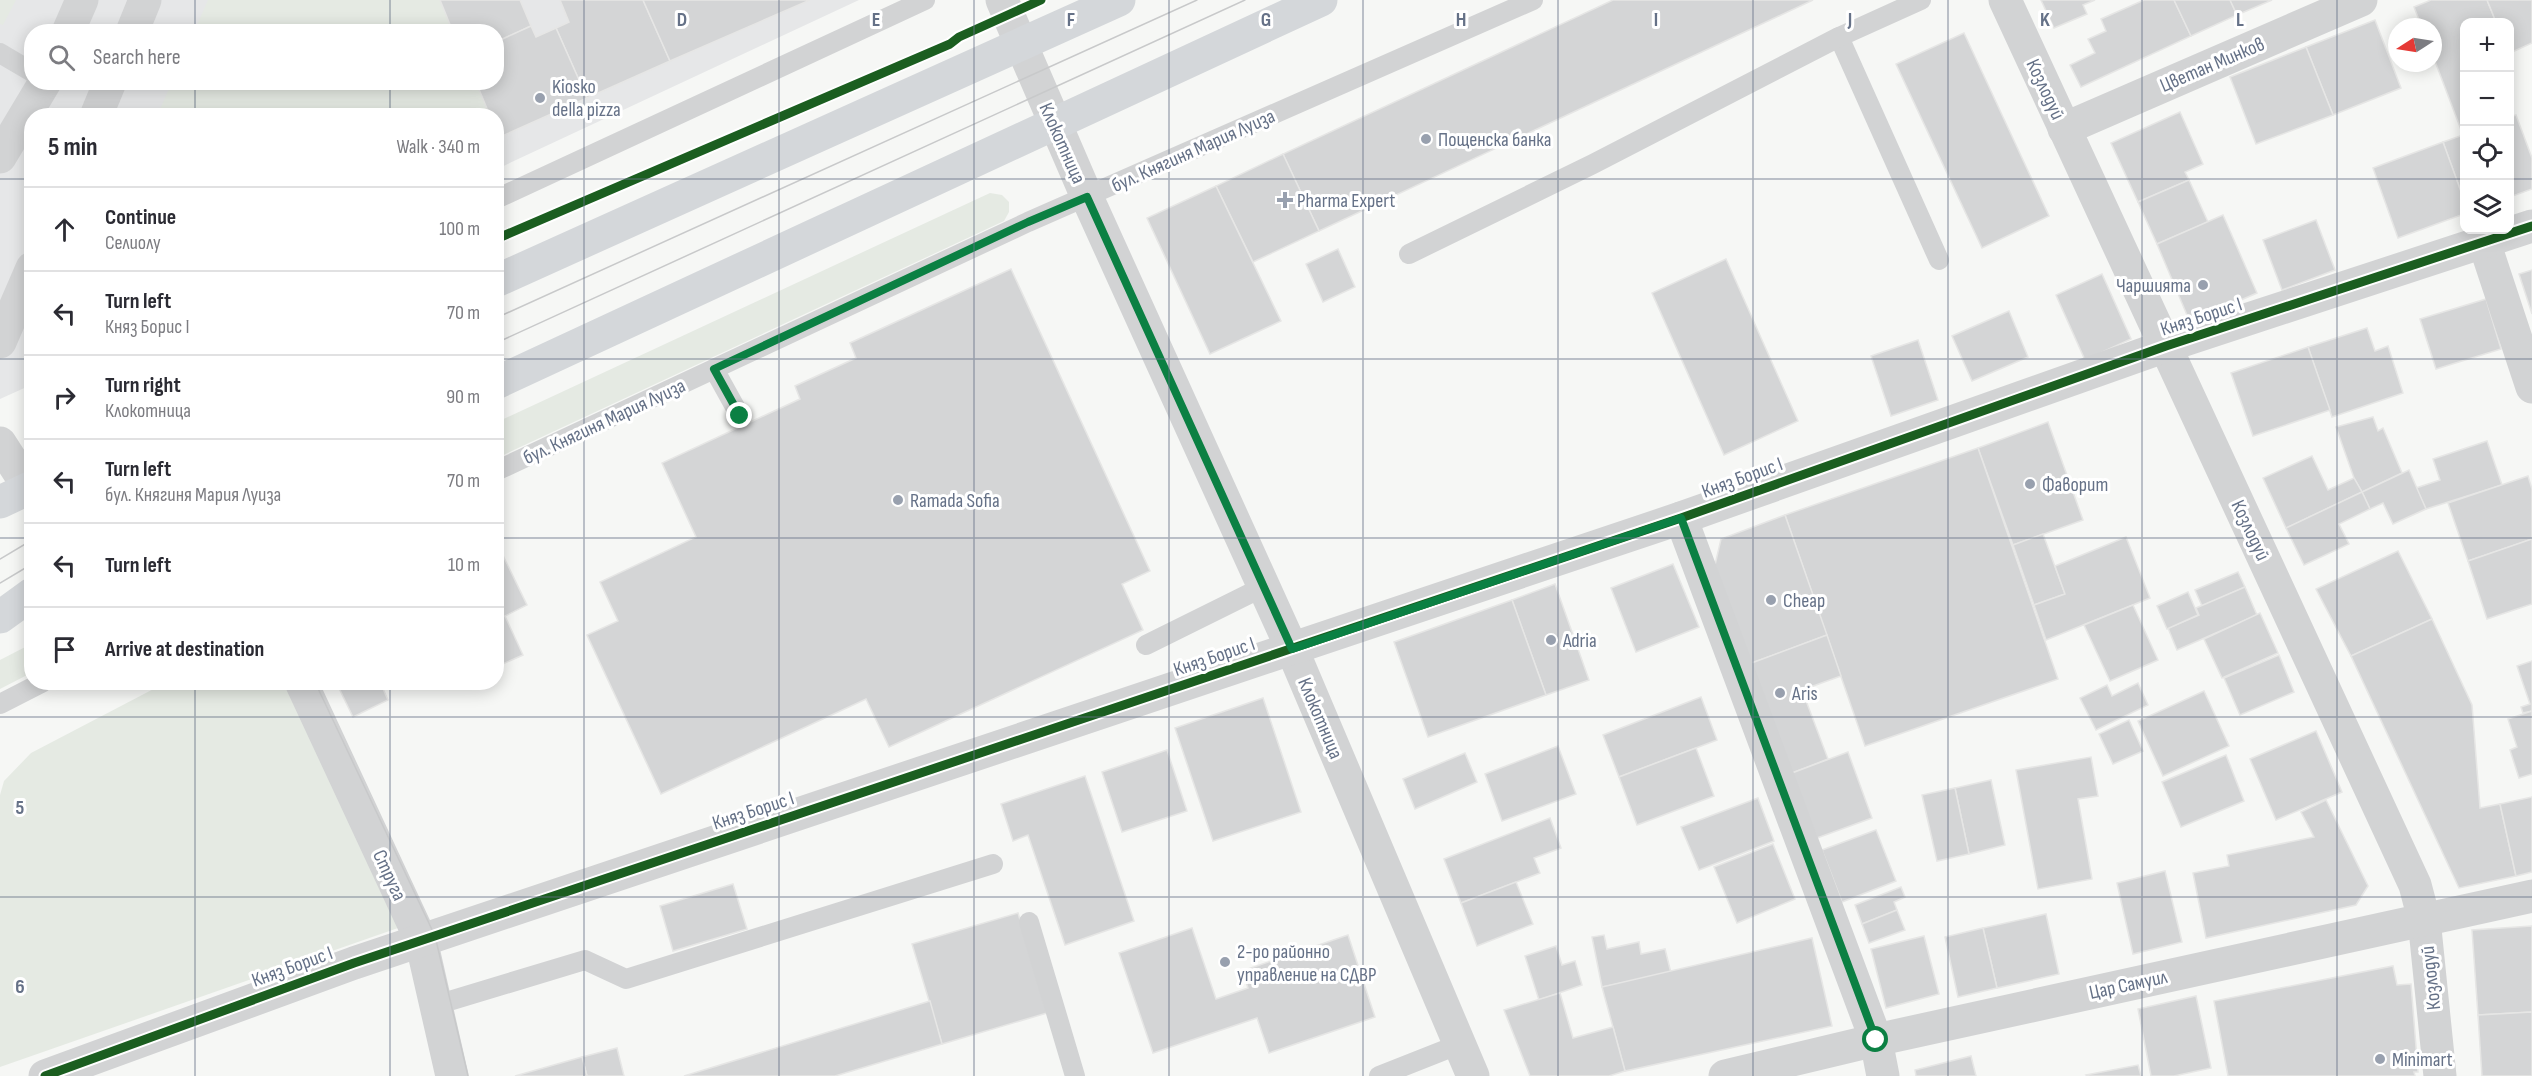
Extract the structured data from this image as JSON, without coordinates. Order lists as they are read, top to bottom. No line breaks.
{"streets":{"street":["Цветан Минков","Козлодуй","Клокотница","Княз Борис I","Струга","Цар Самуил"],"lane":["бул. Княгиня Мария Луиза"]},"crossings":[["Цветан Минков","Козлодуй"],["Козлодуй","Княз Борис I"],["Козлодуй","Цар Самуил"],["Клокотница","бул. Княгиня Мария Луиза"],["Клокотница","Княз Борис I"],["Княз Борис I","Струга"]],"places":{"other":["Kiosko della pizza","Пощенска банка","Чаршията","Фаворит","Ramada Sofia","Cheap","Adria","Aris","2-ро районно управление на СДВР","Minimart"],"health":["Pharma Expert"]},"north":"left","page":{"map_buttons":["+","−"],"search":"Search here","heading":["5 min","Walk · 340 m"],"list":[["Continue","Селиолу","100 m"],["Turn left","Княз Борис I","70 m"],["Turn right","Клокотница","90 m"],["Turn left","бул. Княгиня Мария Луиза","70 m"],["Turn left","10 m"],"Arrive at destination"]},"grid":{"columns":["D","E","F","G","H","I","J","K","L"],"rows":["5","6"]}}
